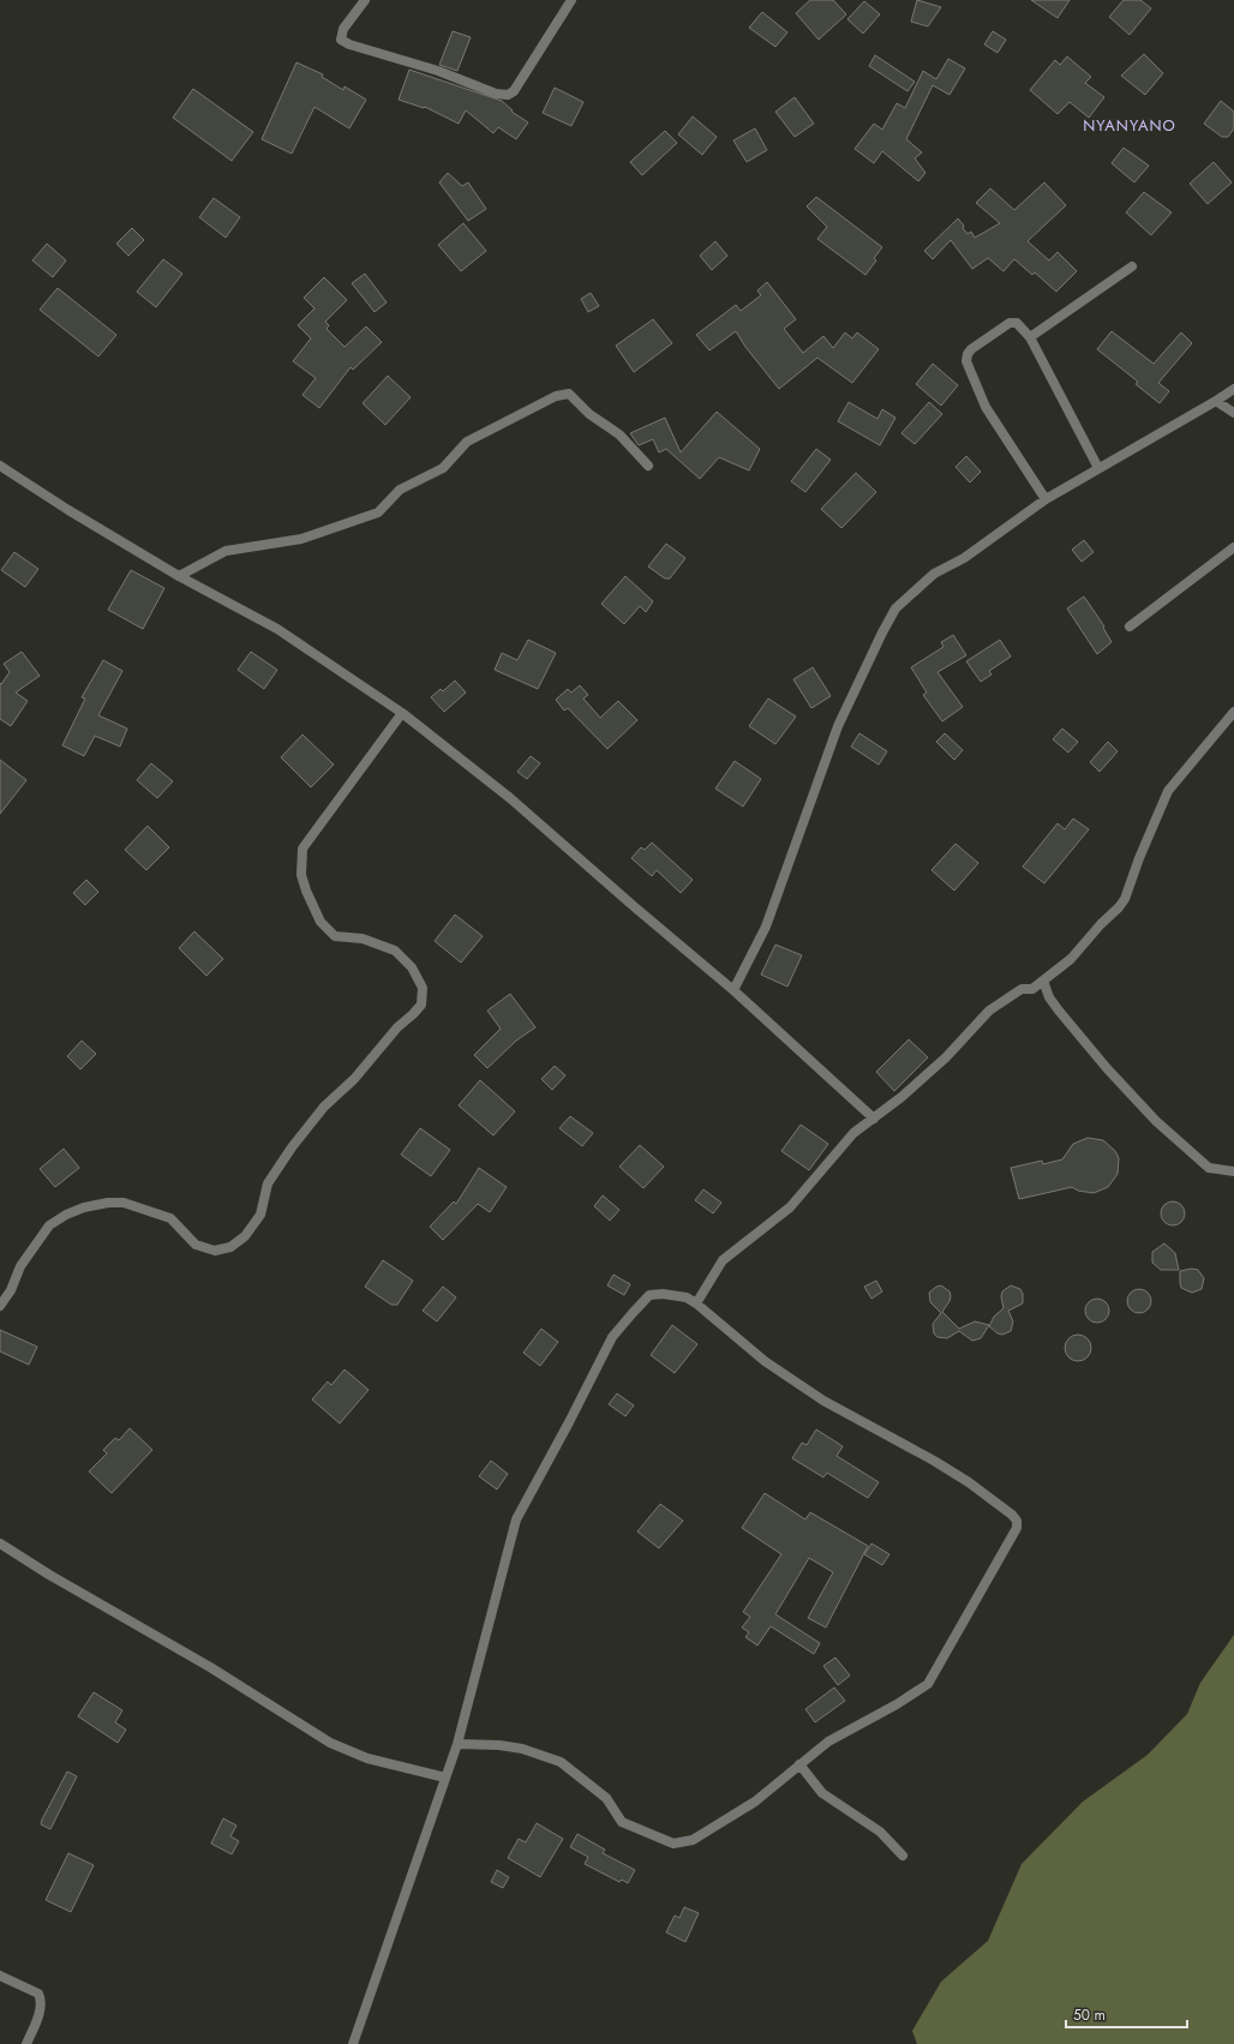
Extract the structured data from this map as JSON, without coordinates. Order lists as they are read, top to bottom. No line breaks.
{"districts":["NYANYANO"],"scale_bar":"50 m"}
